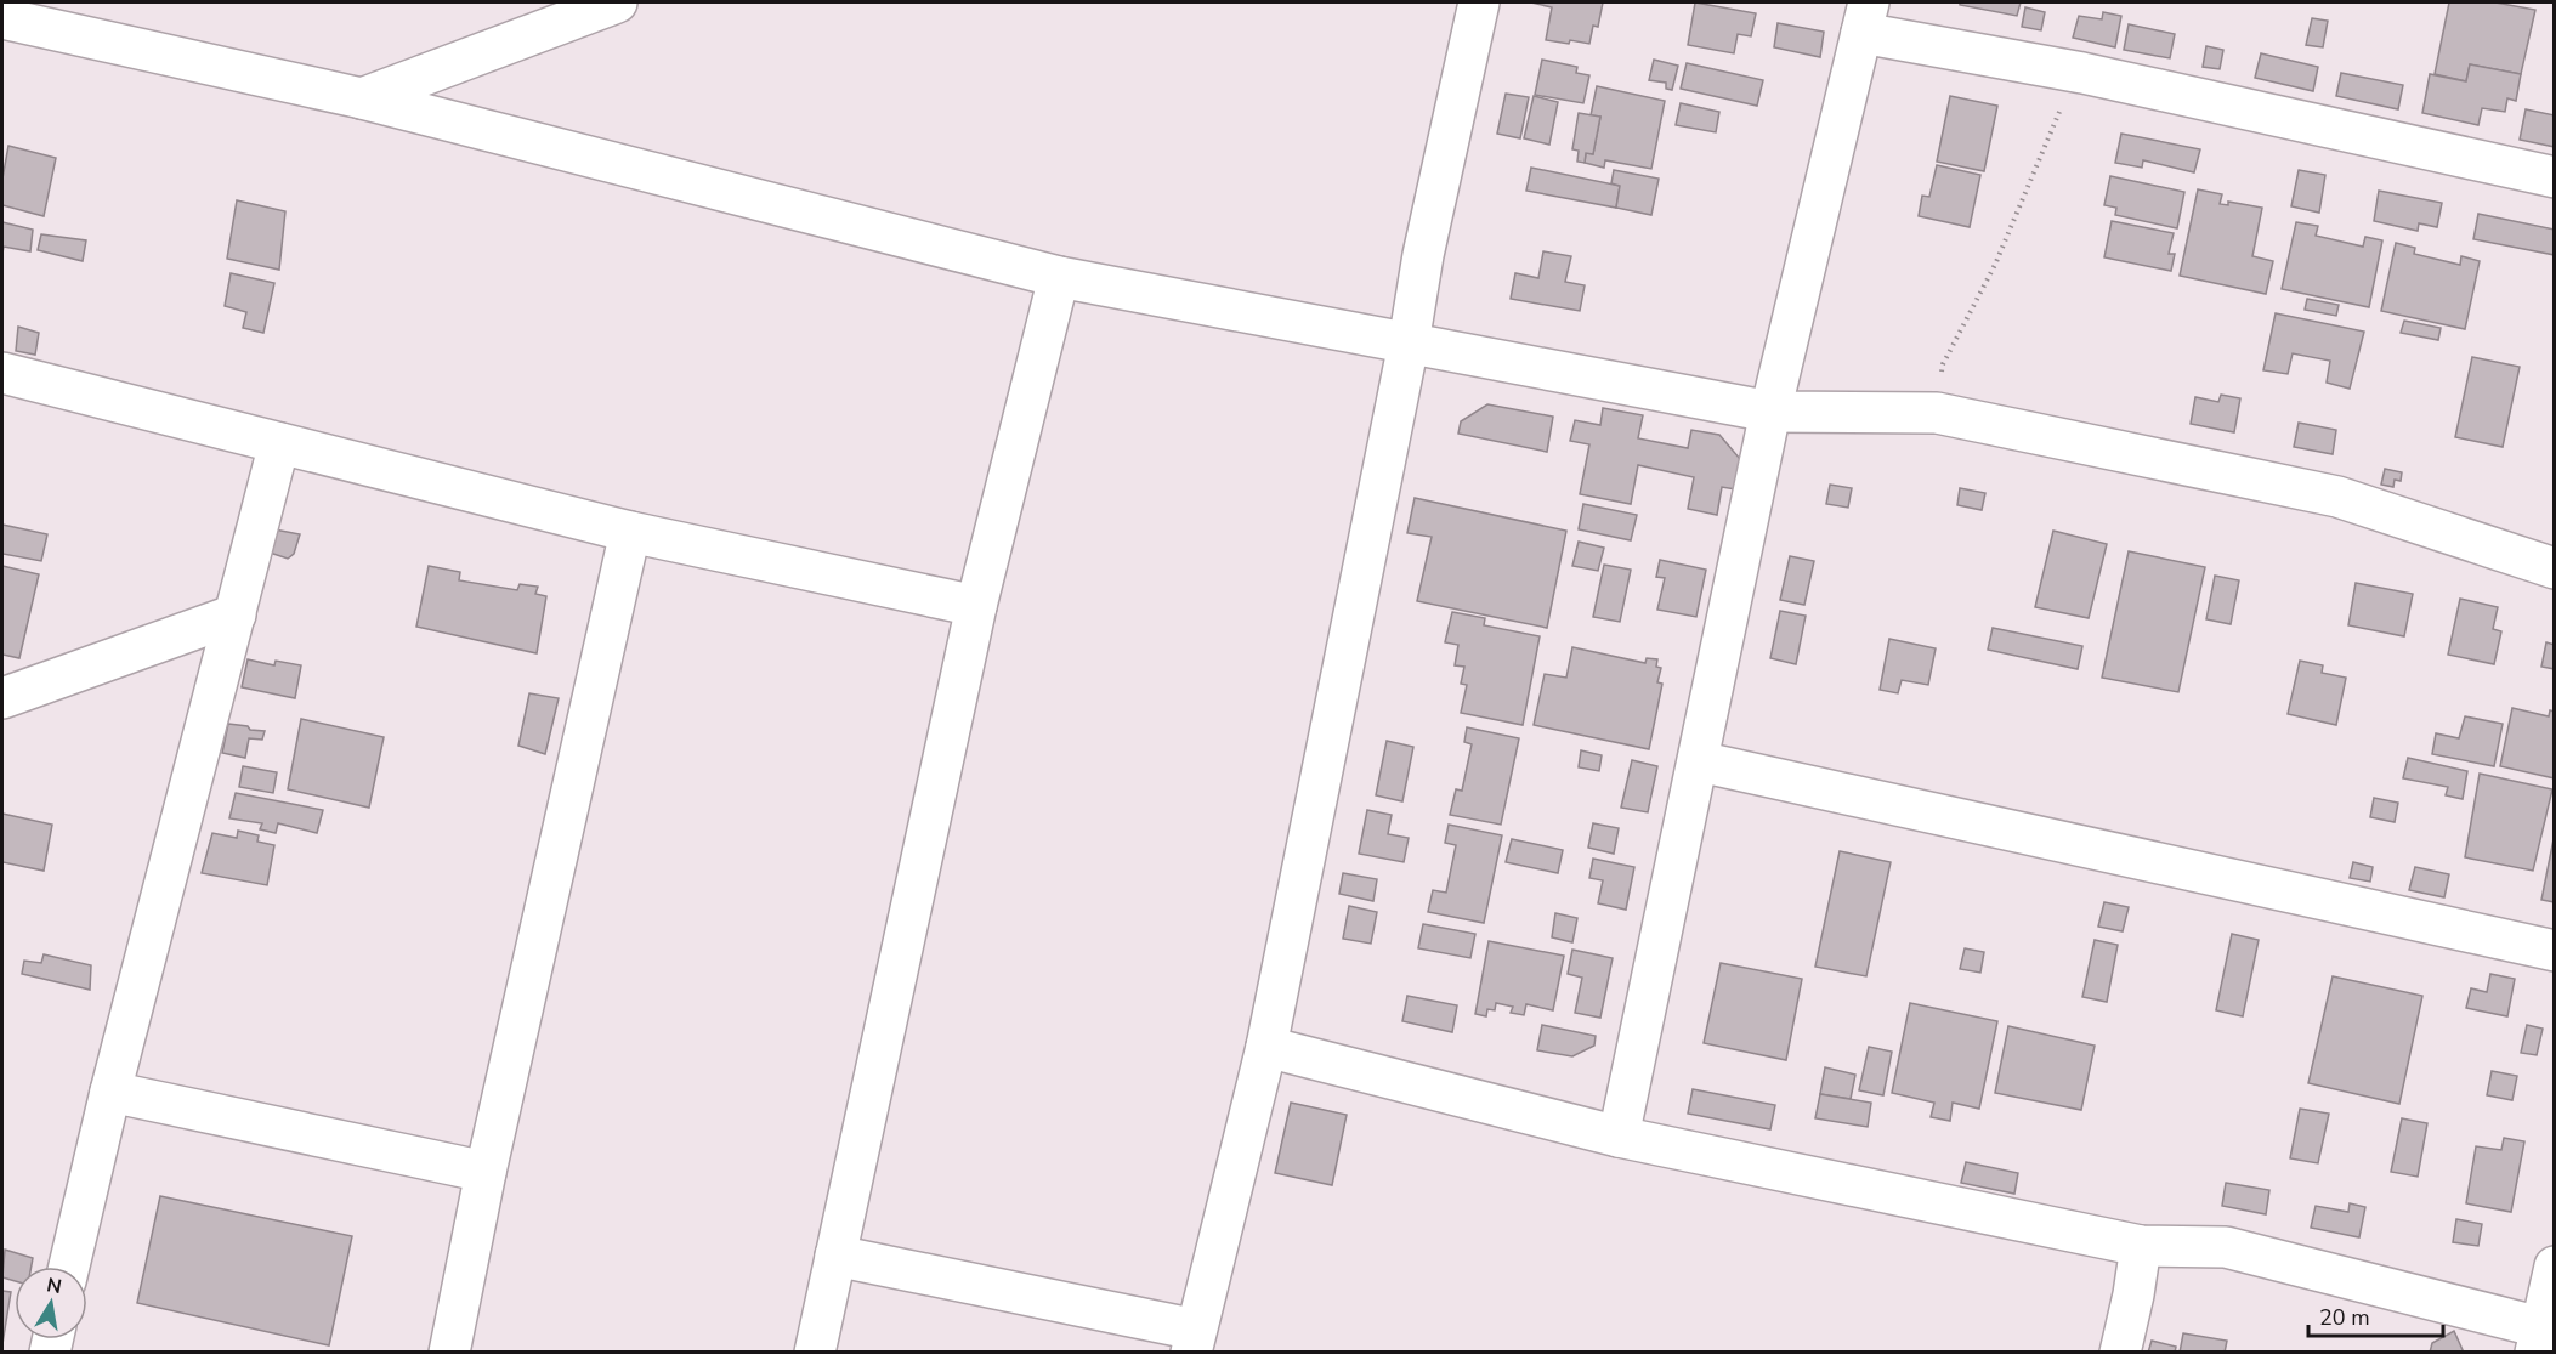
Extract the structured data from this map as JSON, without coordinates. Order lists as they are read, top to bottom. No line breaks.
{"scale_bar":"20 m","north":"top"}
